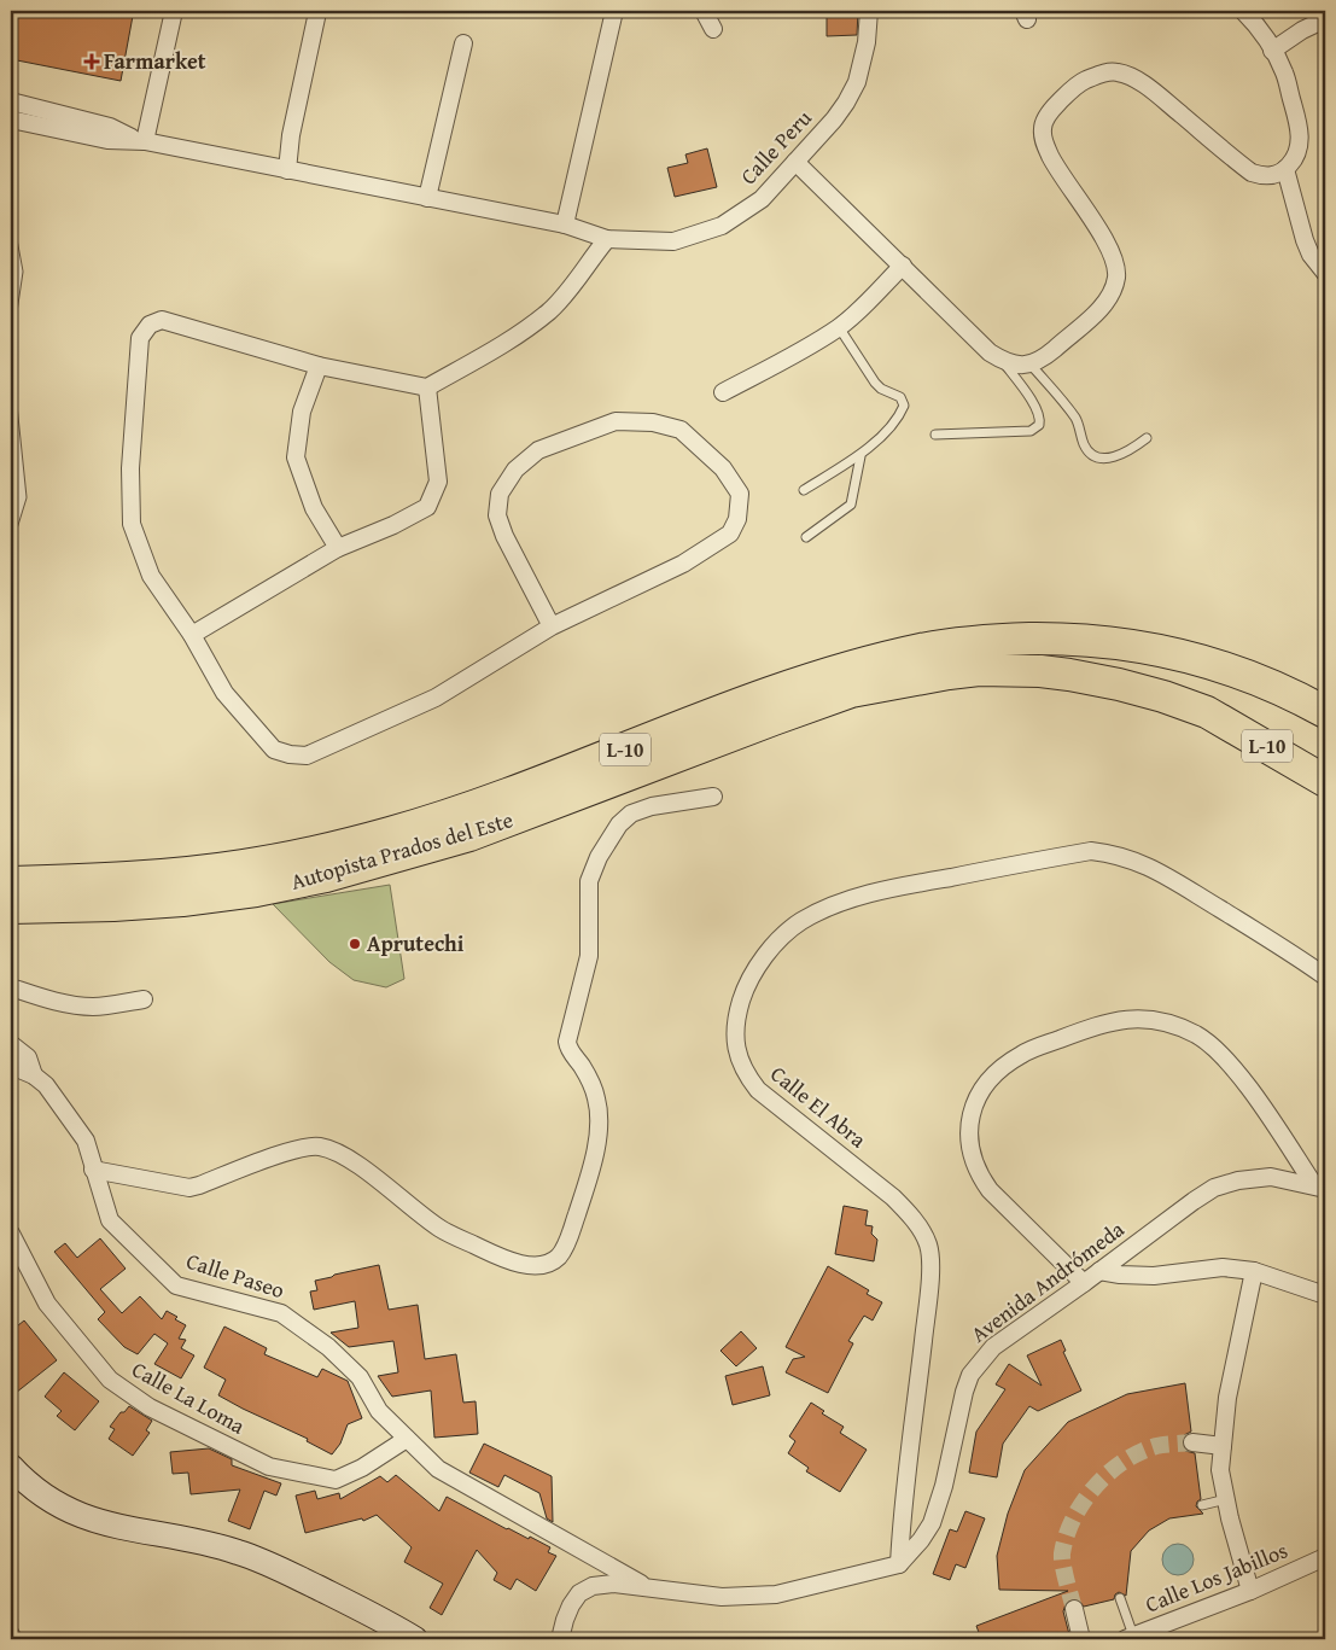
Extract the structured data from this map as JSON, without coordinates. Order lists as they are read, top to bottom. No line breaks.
{"streets":{"highway":["L-10","Autopista Prados del Este"],"street":["Calle Peru","Calle El Abra","Calle Paseo","Avenida Andrómeda","Calle La Loma","Calle Los Jabillos"]},"crossings":[["Calle El Abra","Avenida Andrómeda"],["Calle Paseo","Calle La Loma"]],"places":{"health":["Farmarket"],"other":["Aprutechi"]}}
